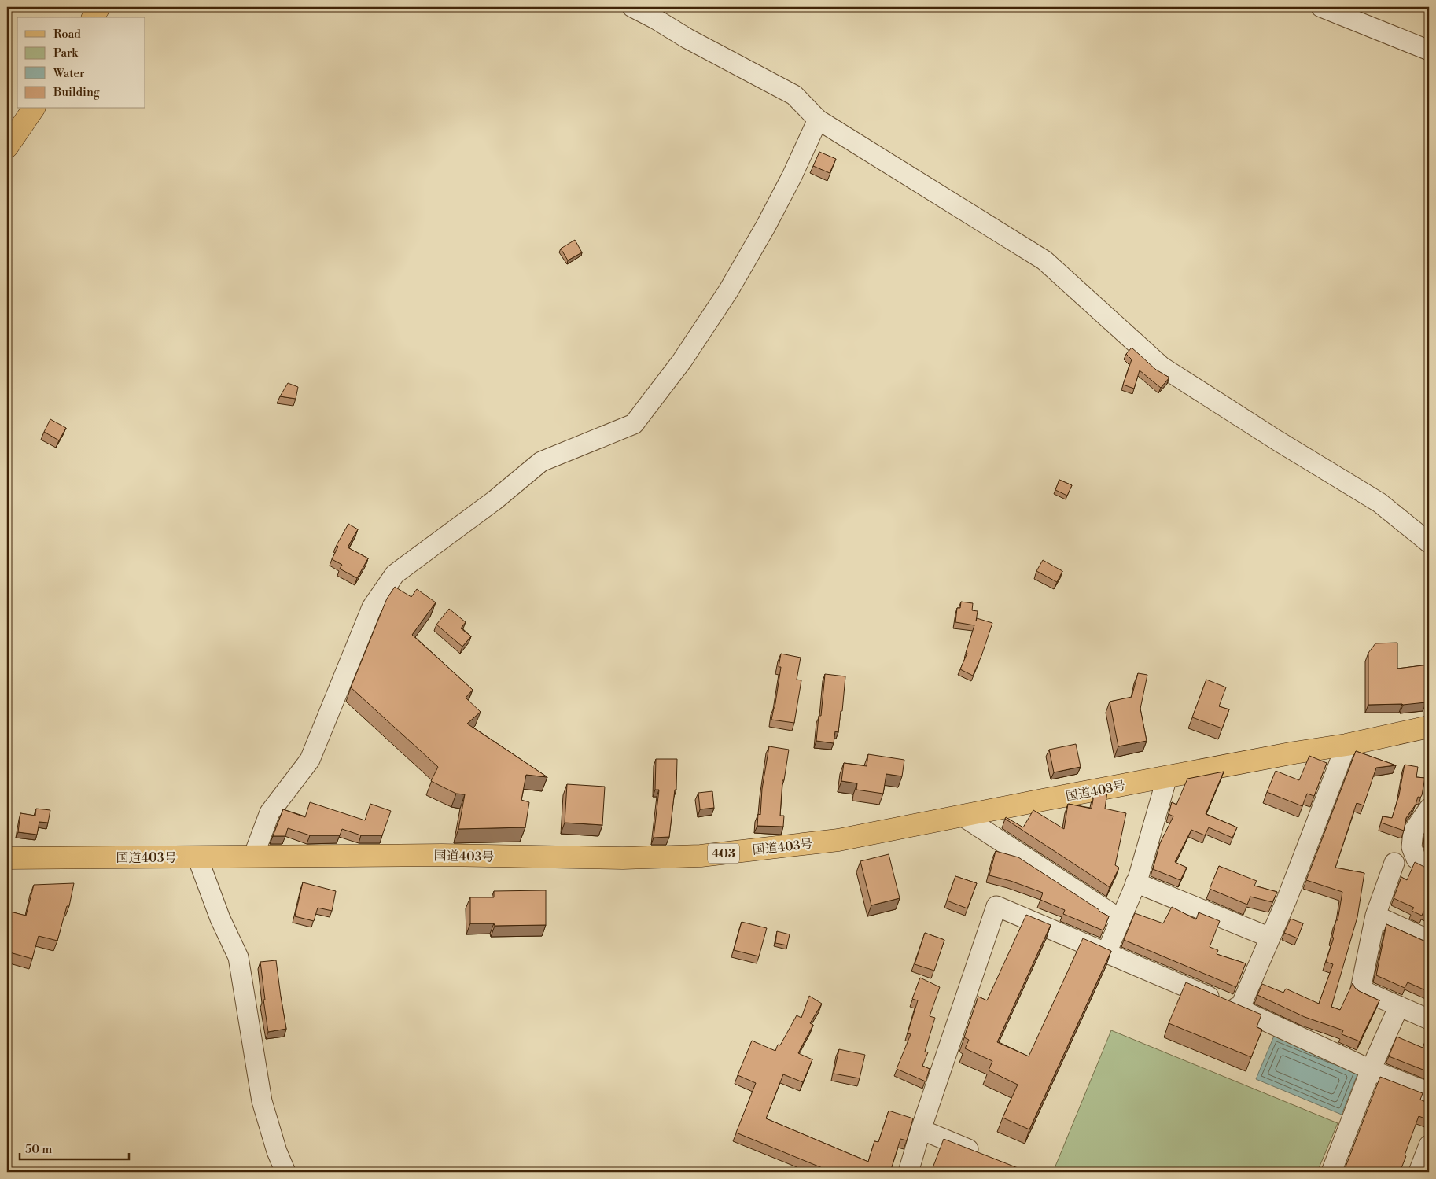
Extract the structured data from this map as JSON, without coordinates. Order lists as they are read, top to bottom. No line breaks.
{"streets":{"main road":["国道403号","403"]},"legend":["Road","Park","Water","Building"],"scale_bar":"50 m"}
